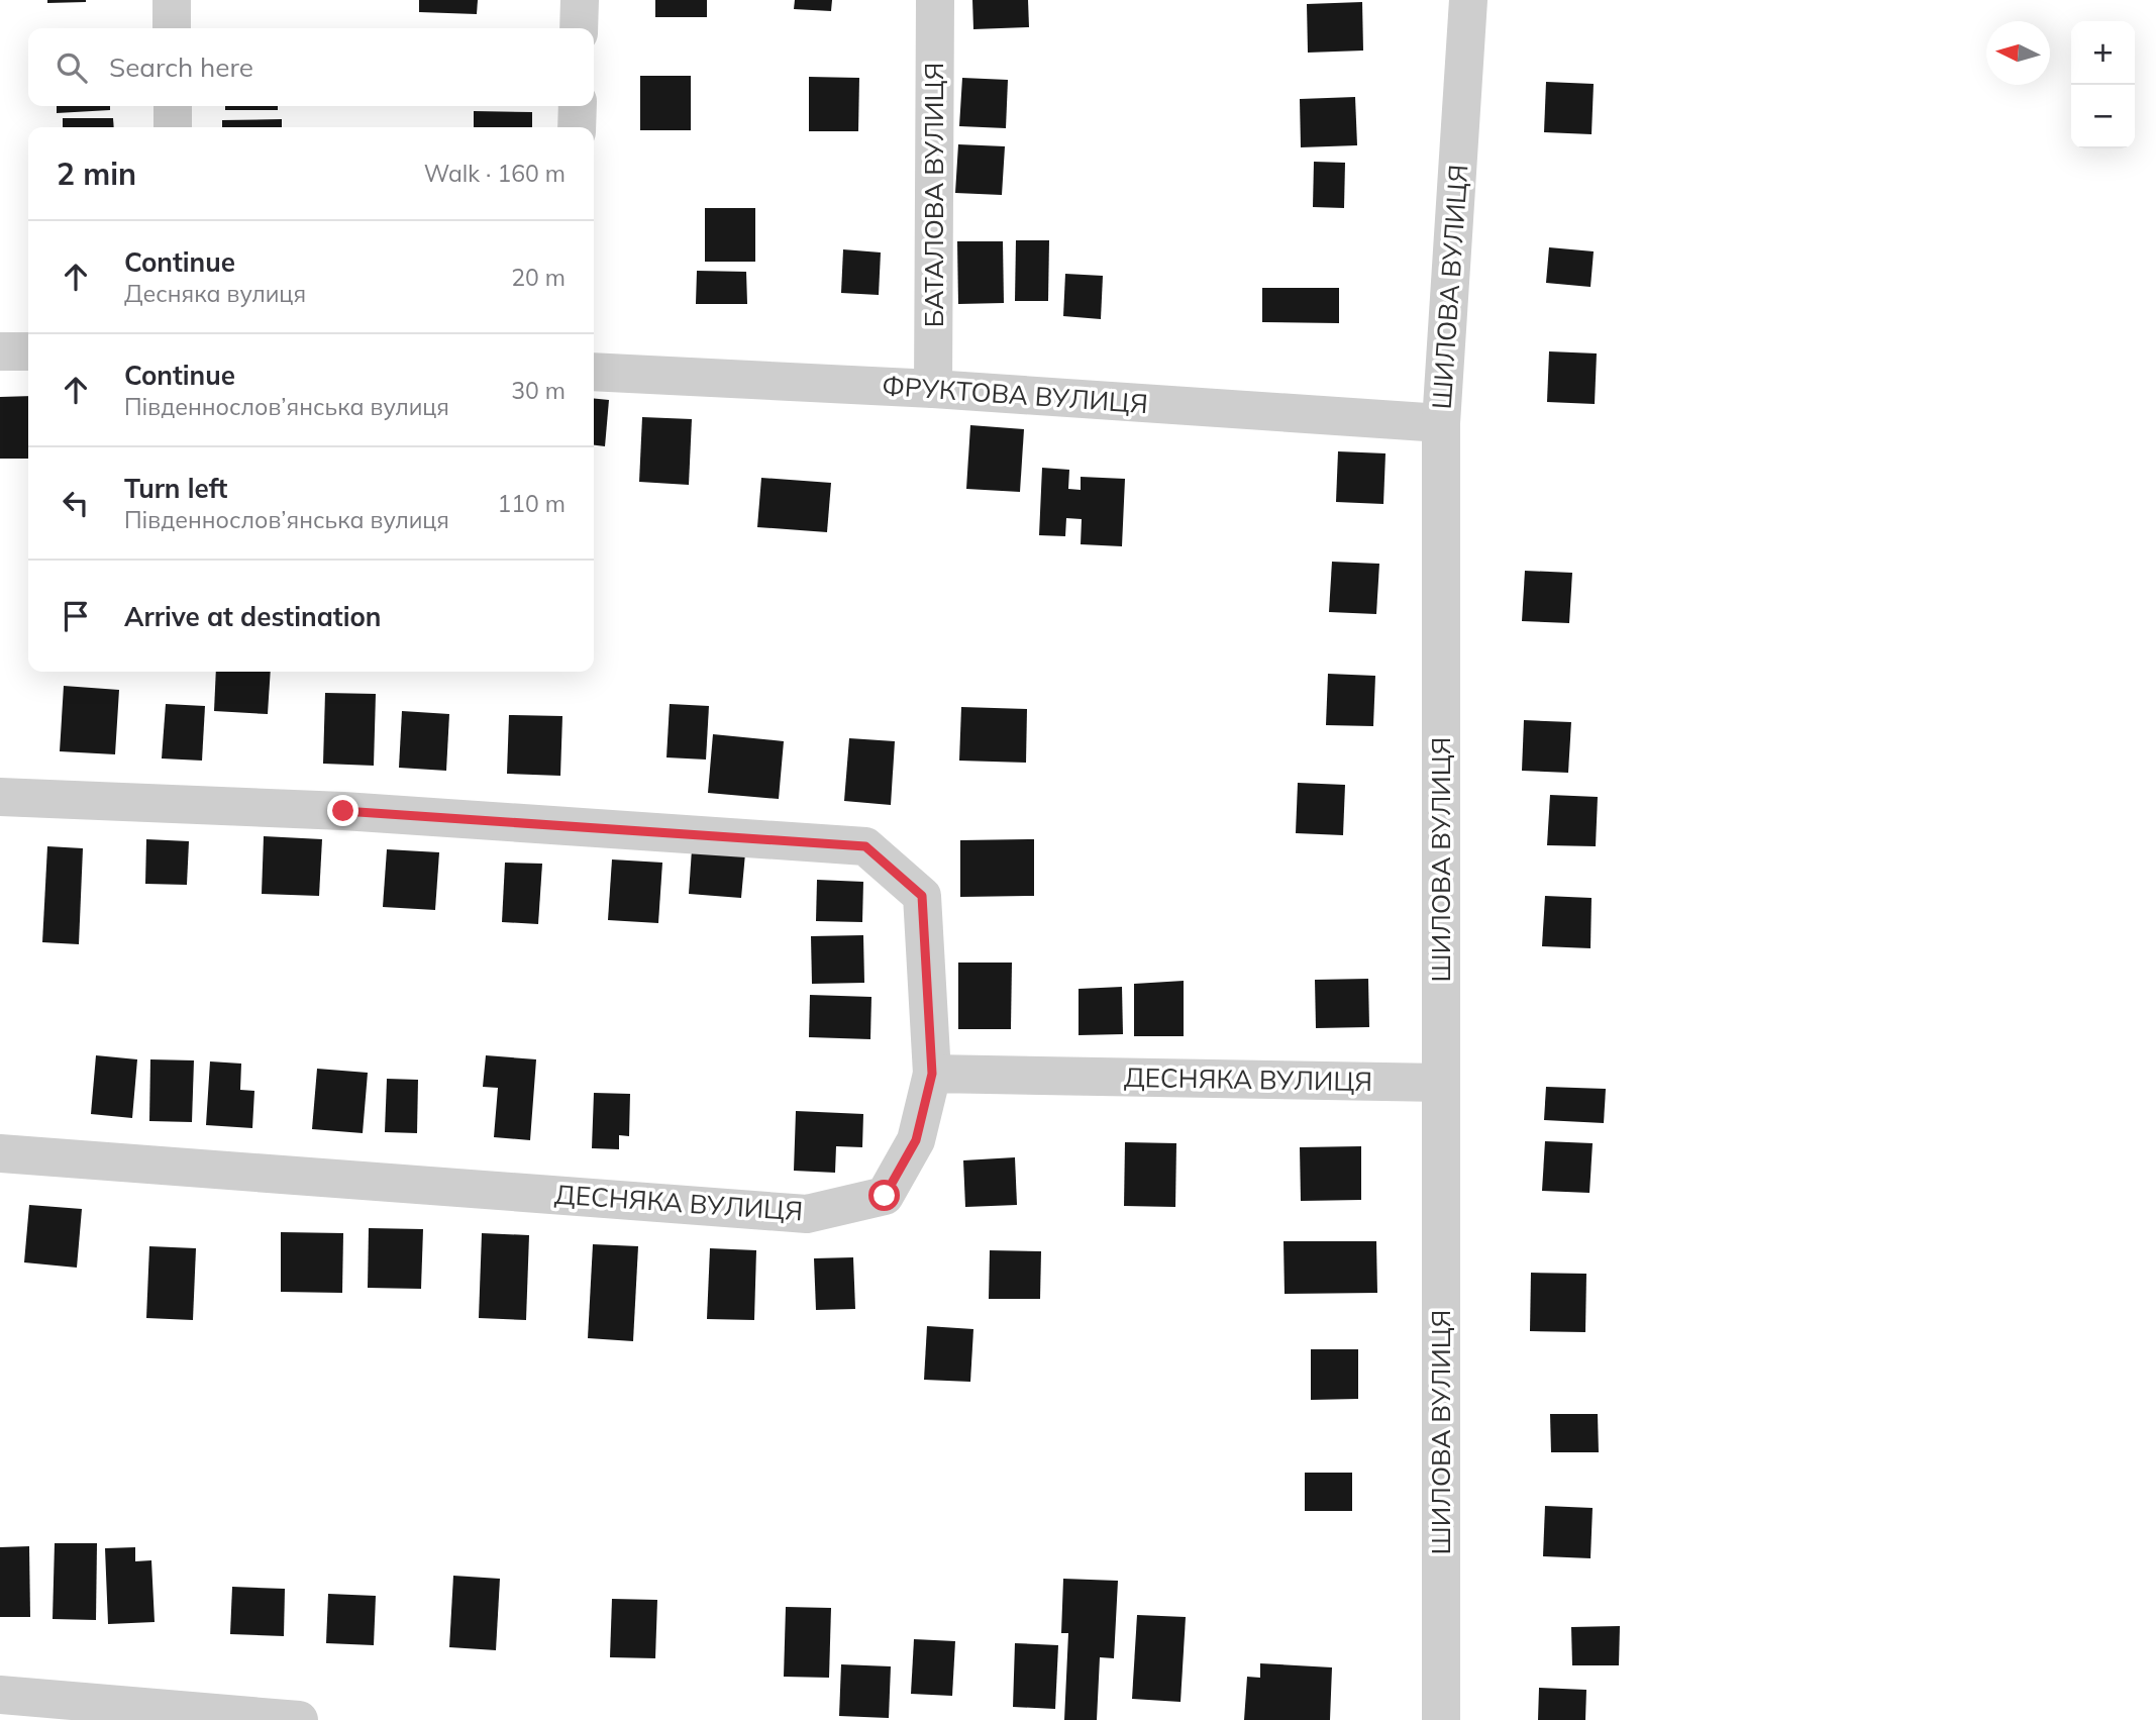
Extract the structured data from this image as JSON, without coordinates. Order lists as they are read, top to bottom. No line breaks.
{"streets":{"street":["БАТАЛОВА ВУЛИЦЯ","ШИЛОВА ВУЛИЦЯ","ФРУКТОВА ВУЛИЦЯ","ДЕСНЯКА ВУЛИЦЯ"]},"crossings":[["БАТАЛОВА ВУЛИЦЯ","ФРУКТОВА ВУЛИЦЯ"],["ШИЛОВА ВУЛИЦЯ","ФРУКТОВА ВУЛИЦЯ"],["ШИЛОВА ВУЛИЦЯ","ДЕСНЯКА ВУЛИЦЯ"]],"north":"left","page":{"map_buttons":["+","−"],"search":"Search here","heading":["2 min","Walk · 160 m"],"list":[["Continue","Десняка вулиця","20 m"],["Continue","Південнослов’янська вулиця","30 m"],["Turn left","Південнослов’янська вулиця","110 m"],"Arrive at destination"]}}
